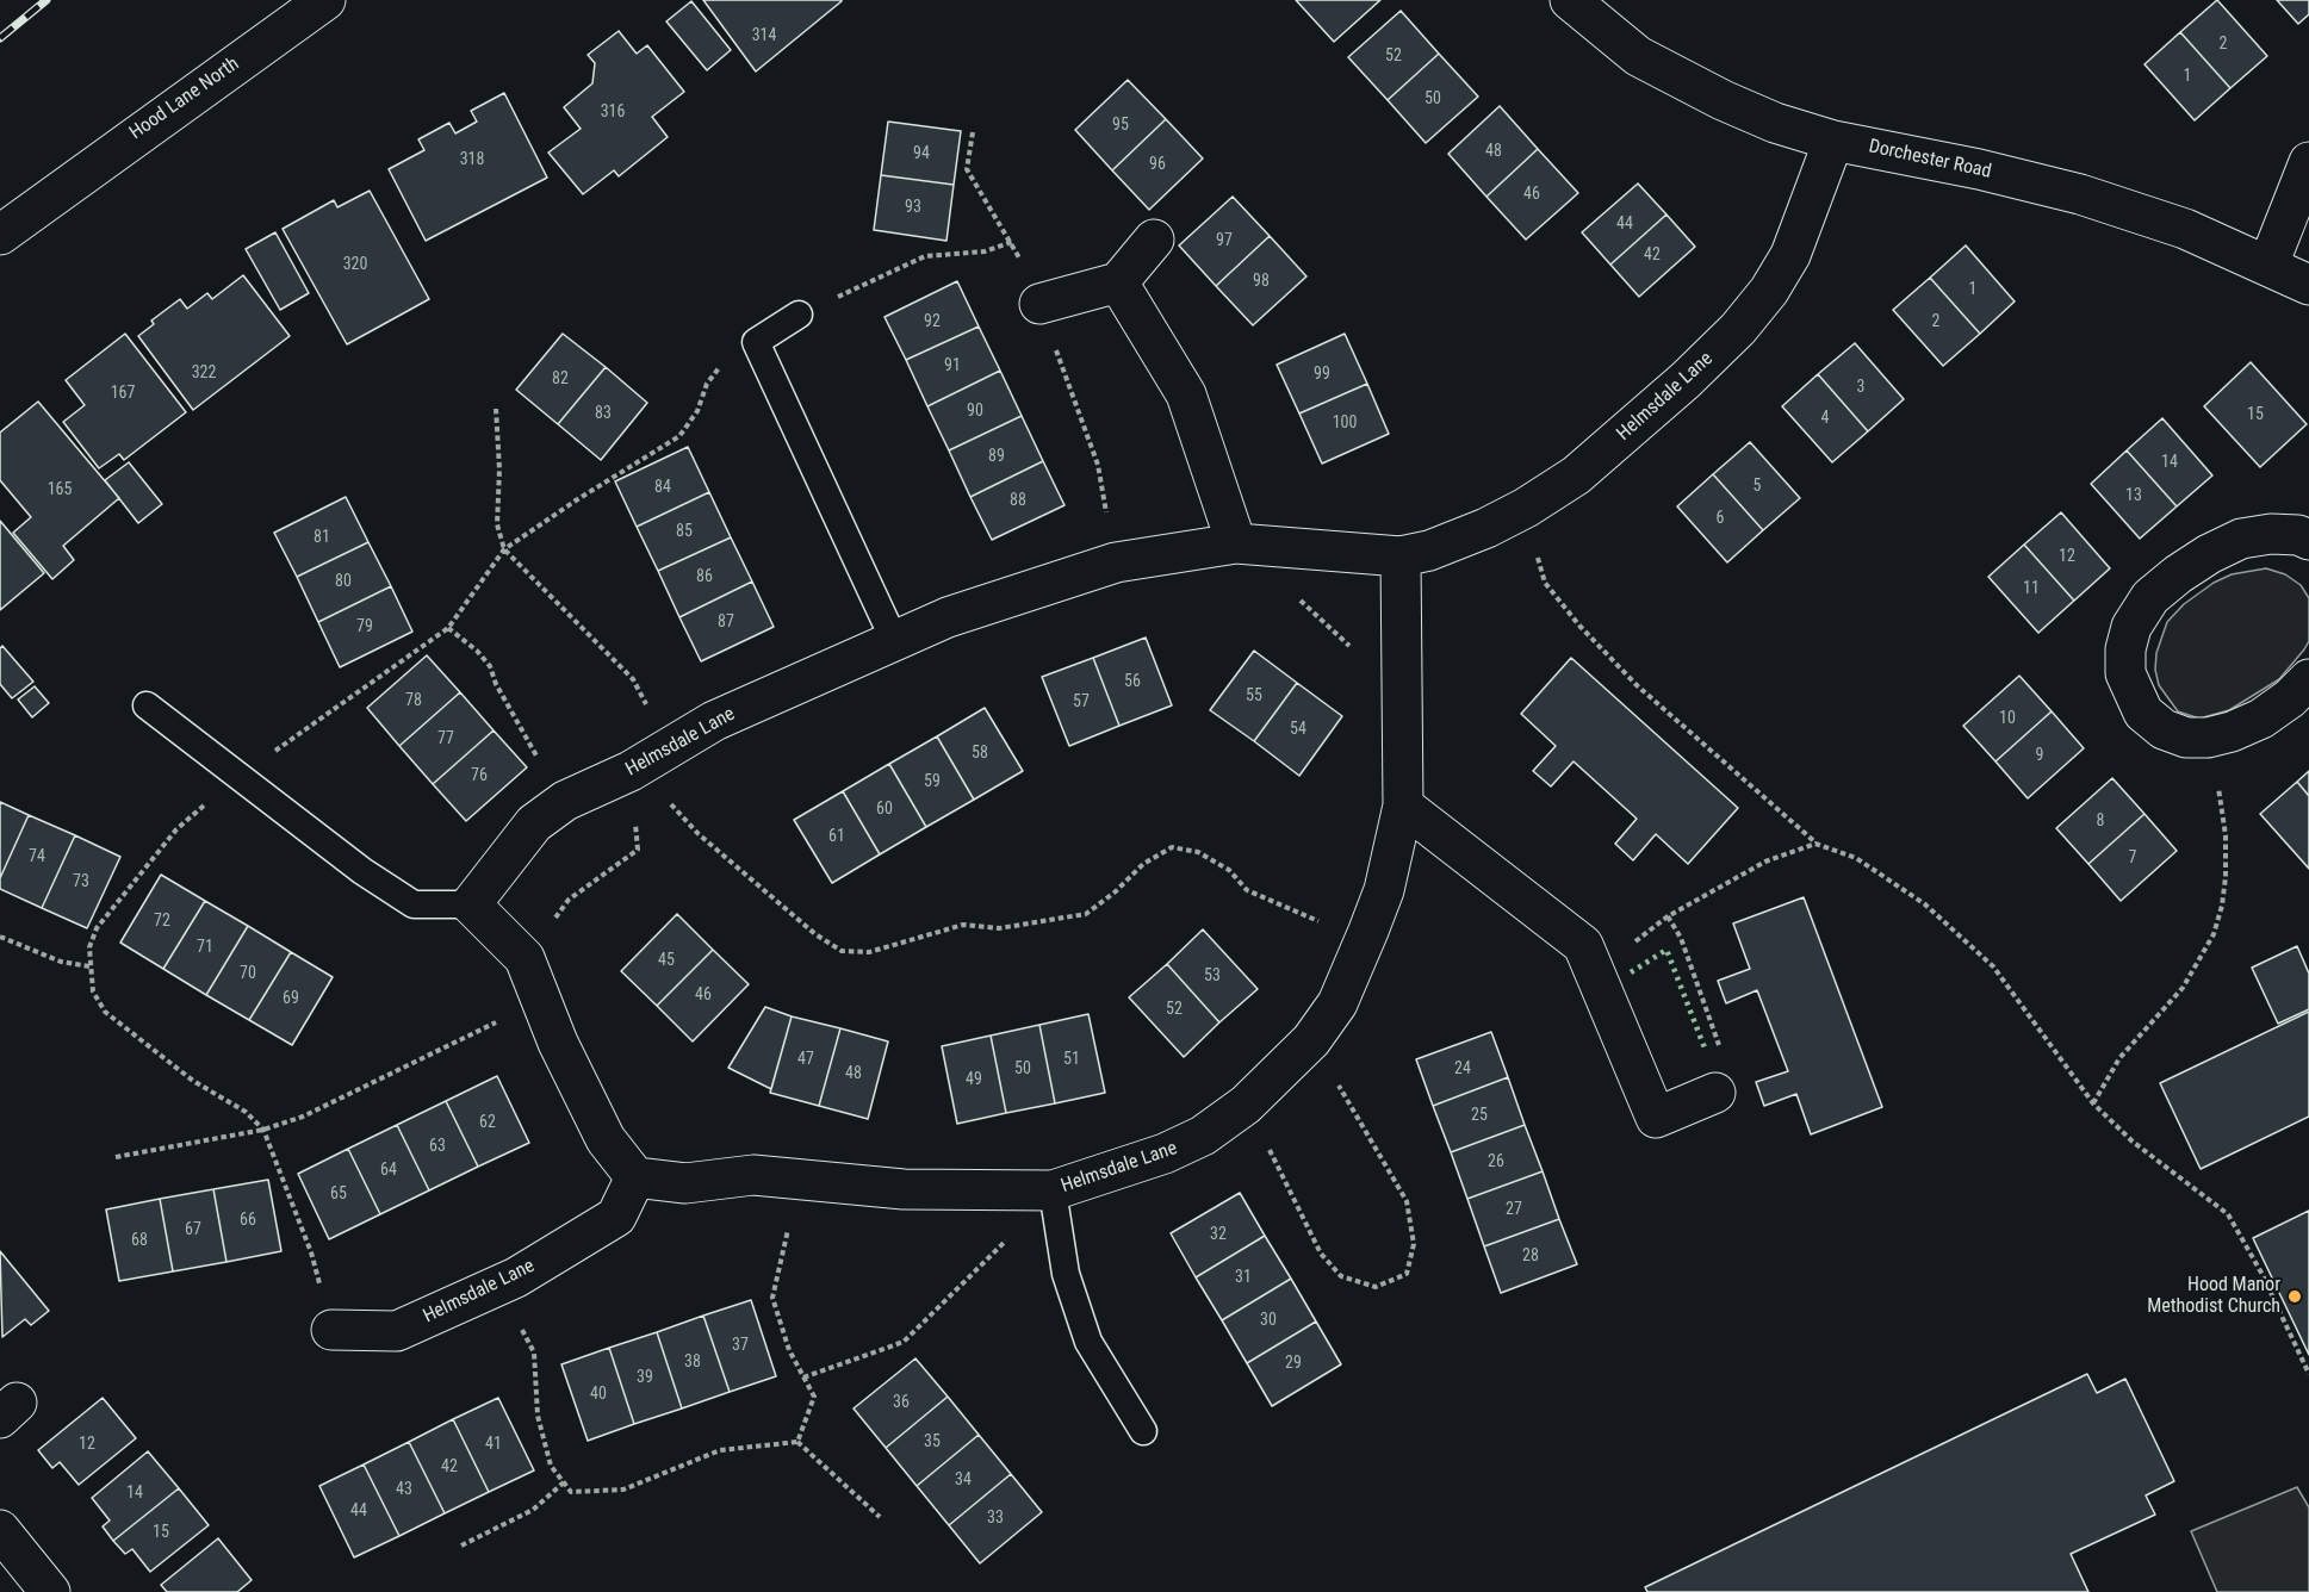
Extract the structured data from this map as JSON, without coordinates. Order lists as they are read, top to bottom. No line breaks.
{"streets":{"street":["Hood Lane North","Dorchester Road","Helmsdale Lane"]},"crossings":[["Dorchester Road","Helmsdale Lane"]],"places":["Hood Manor Methodist Church"],"house_numbers":["314","2","52","1","50","316","95","48","94","318","96","46","93","44","97","42","320","98","1","92","2","91","322","99","82","3","167","90","83","15","4","100","89","14","5","84","165","13","88","6","85","81","12","86","80","11","87","79","56","55","78","57","10","54","77","58","9","76","59","60","8","61","74","7","73","72","71","45","70","53","46","69","52","47","51","50","24","48","49","25","62","63","26","64","65","27","66","67","32","68","28","31","30","37","38","29","39","40","36","35","12","41","42","34","43","14","44","33","15"]}
